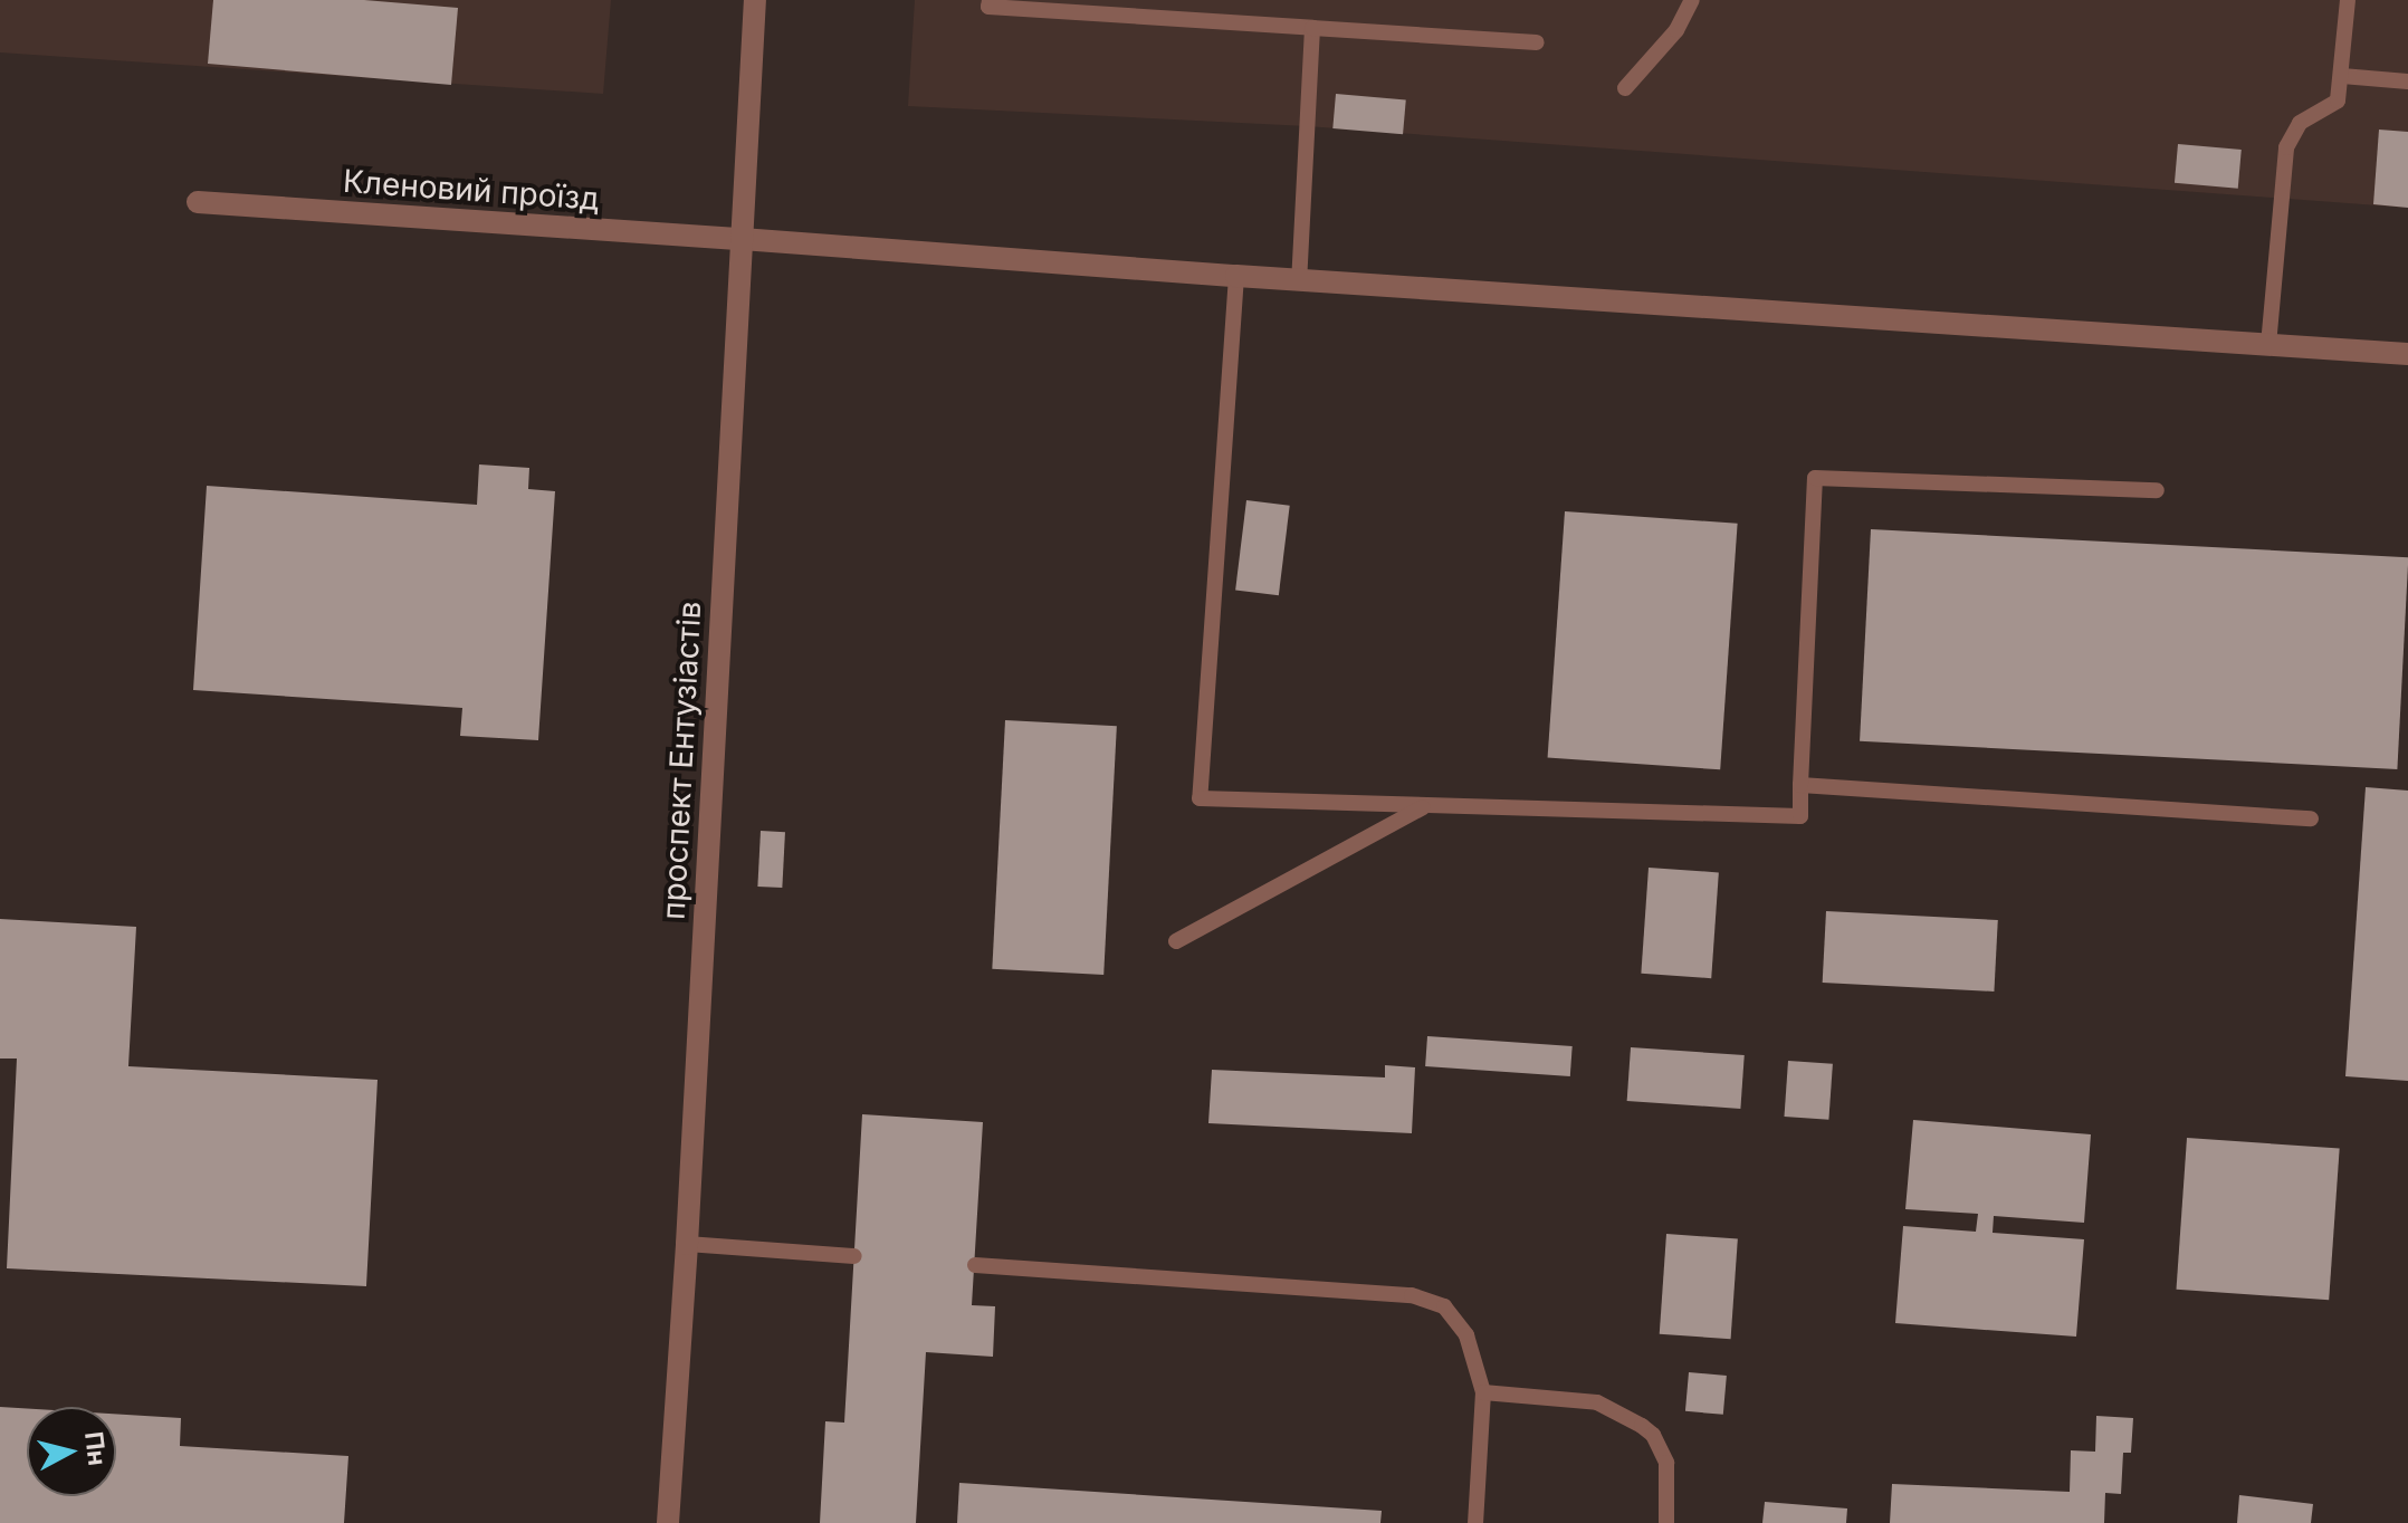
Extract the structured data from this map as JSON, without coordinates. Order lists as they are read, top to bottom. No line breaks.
{"streets":{"street":["Кленовий проїзд","проспект Ентузіастів"]},"crossings":[["Кленовий проїзд","проспект Ентузіастів"]],"north":"right"}
